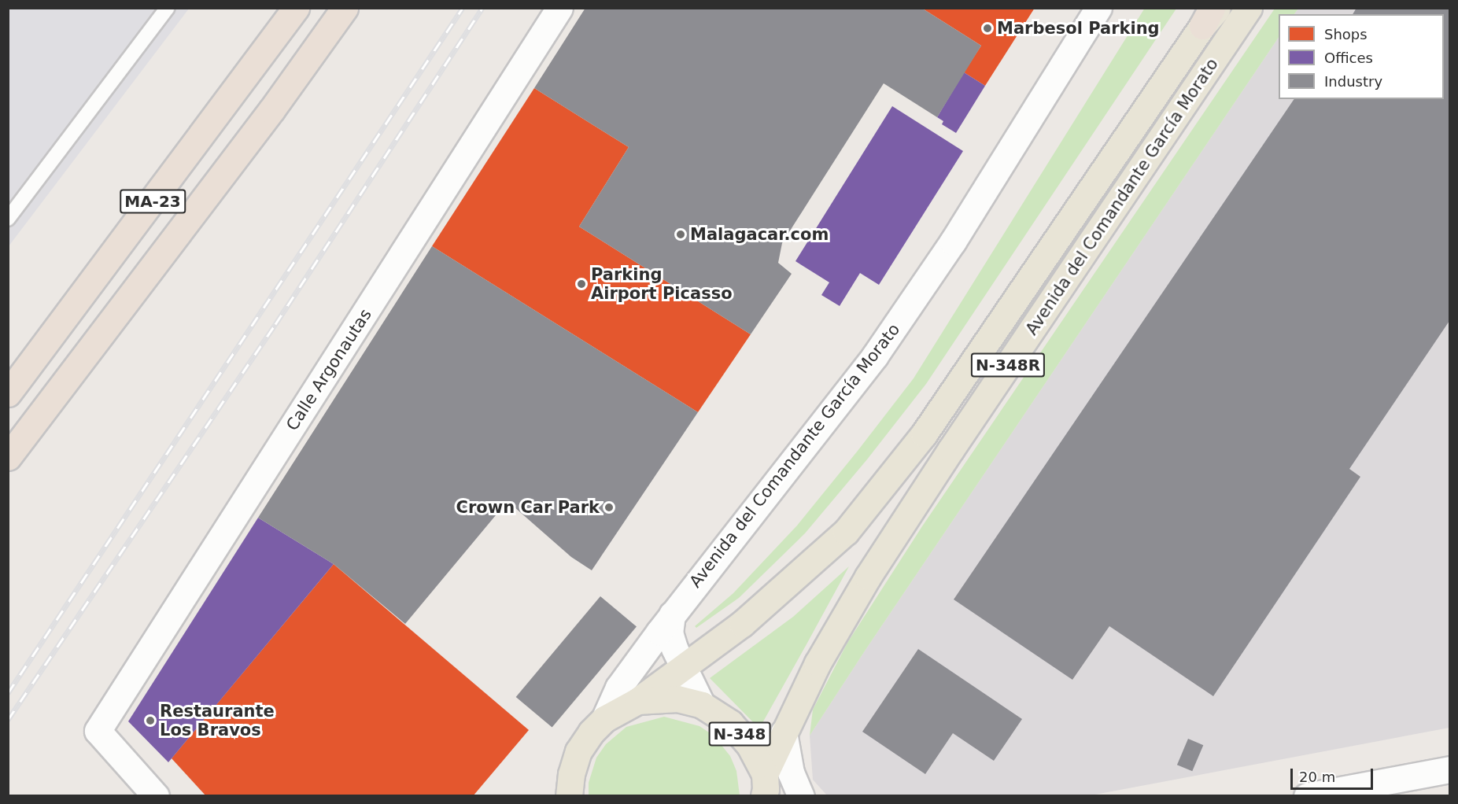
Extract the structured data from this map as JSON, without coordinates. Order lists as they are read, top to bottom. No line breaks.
{"streets":{"highway":["MA-23"],"main road":["Avenida del Comandante García Morato","N-348R","N-348"],"street":["Calle Argonautas"]},"crossings":[["Avenida del Comandante García Morato","N-348"]],"places":["Marbesol Parking","Malagacar.com","Parking Airport Picasso","Crown Car Park","Restaurante Los Bravos"],"legend":["Shops","Offices","Industry"],"scale_bar":"20 m"}
